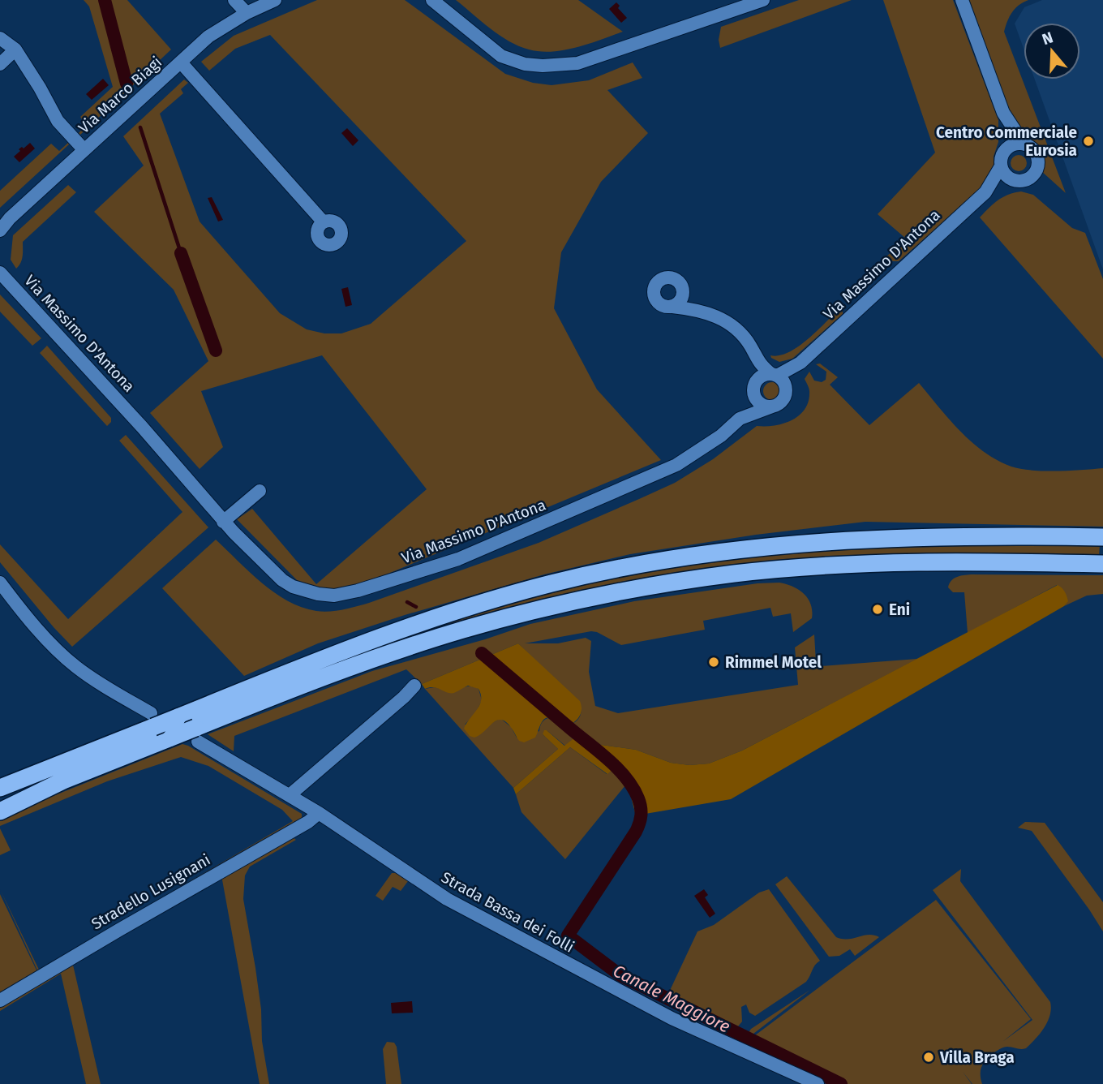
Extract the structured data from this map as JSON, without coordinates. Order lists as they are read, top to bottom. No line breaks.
{"streets":{"street":["Via Marco Biagi","Via Massimo D'Antona","Stradello Lusignani","Strada Bassa dei Folli"]},"crossings":[["Stradello Lusignani","Strada Bassa dei Folli"]],"water":["Canale Maggiore"],"places":["Centro Commerciale Eurosia","Eni","Rimmel Motel","Villa Braga"],"north":"top"}
